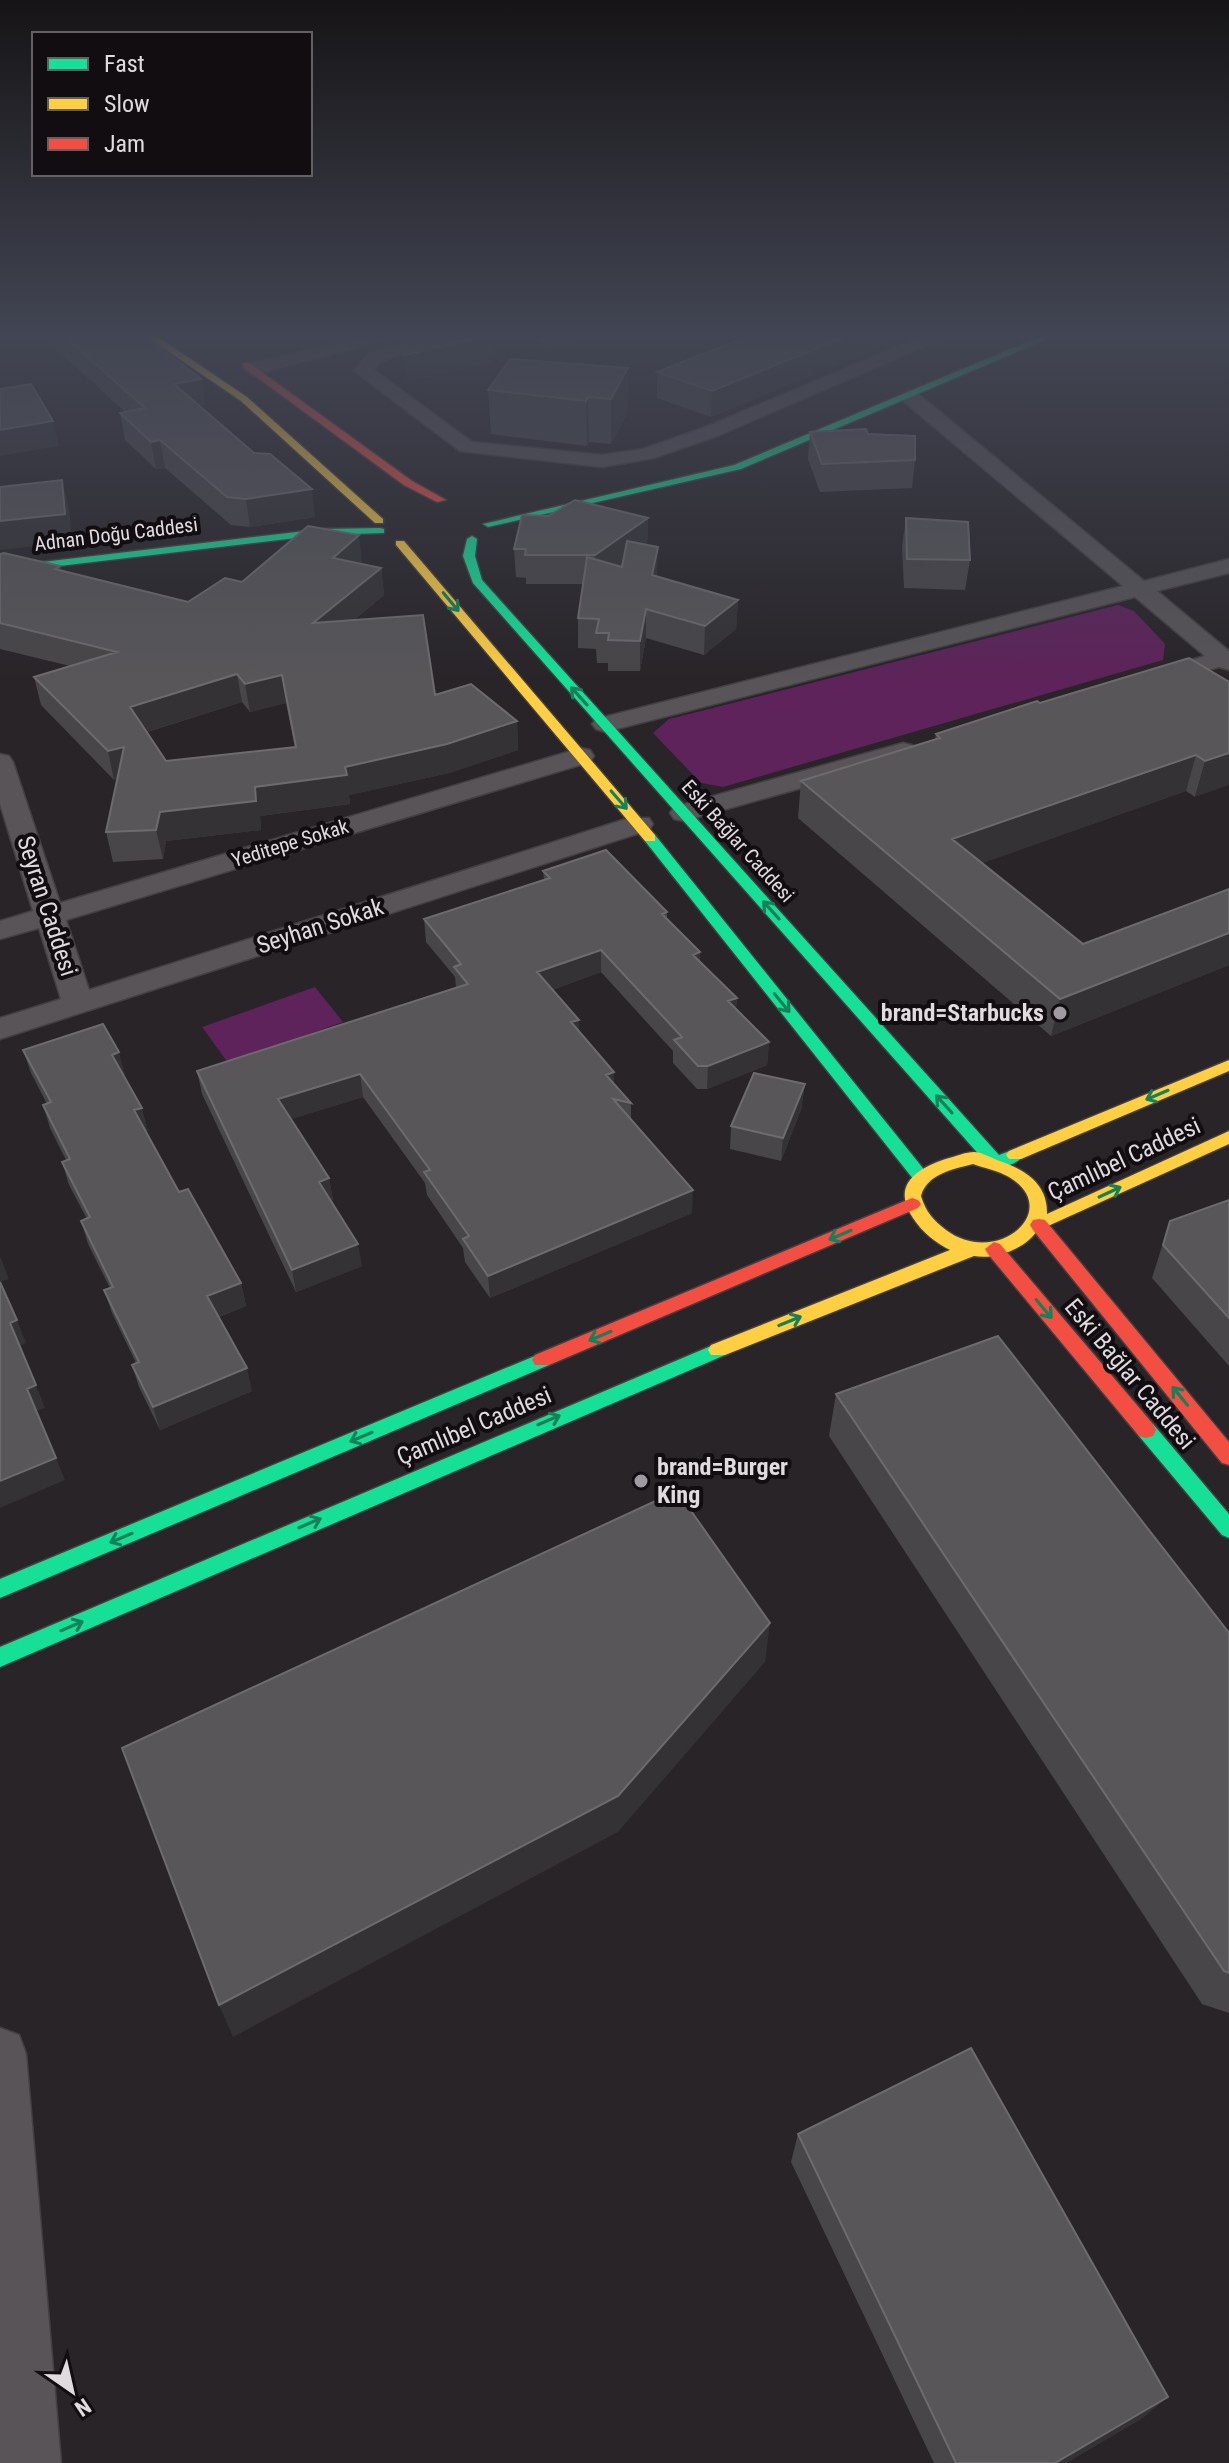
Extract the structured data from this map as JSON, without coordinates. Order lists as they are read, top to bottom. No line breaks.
{"streets":{"main road":["Adnan Doğu Caddesi","Eski Bağlar Caddesi","Çamlıbel Caddesi"],"street":["Yeditepe Sokak","Seyran Caddesi","Seyhan Sokak"]},"crossings":[["Eski Bağlar Caddesi","Çamlıbel Caddesi"],["Yeditepe Sokak","Seyran Caddesi"],["Seyran Caddesi","Seyhan Sokak"]],"places":["brand=Starbucks","brand=Burger King"],"legend":["Fast","Slow","Jam"],"north":"bottom right"}
